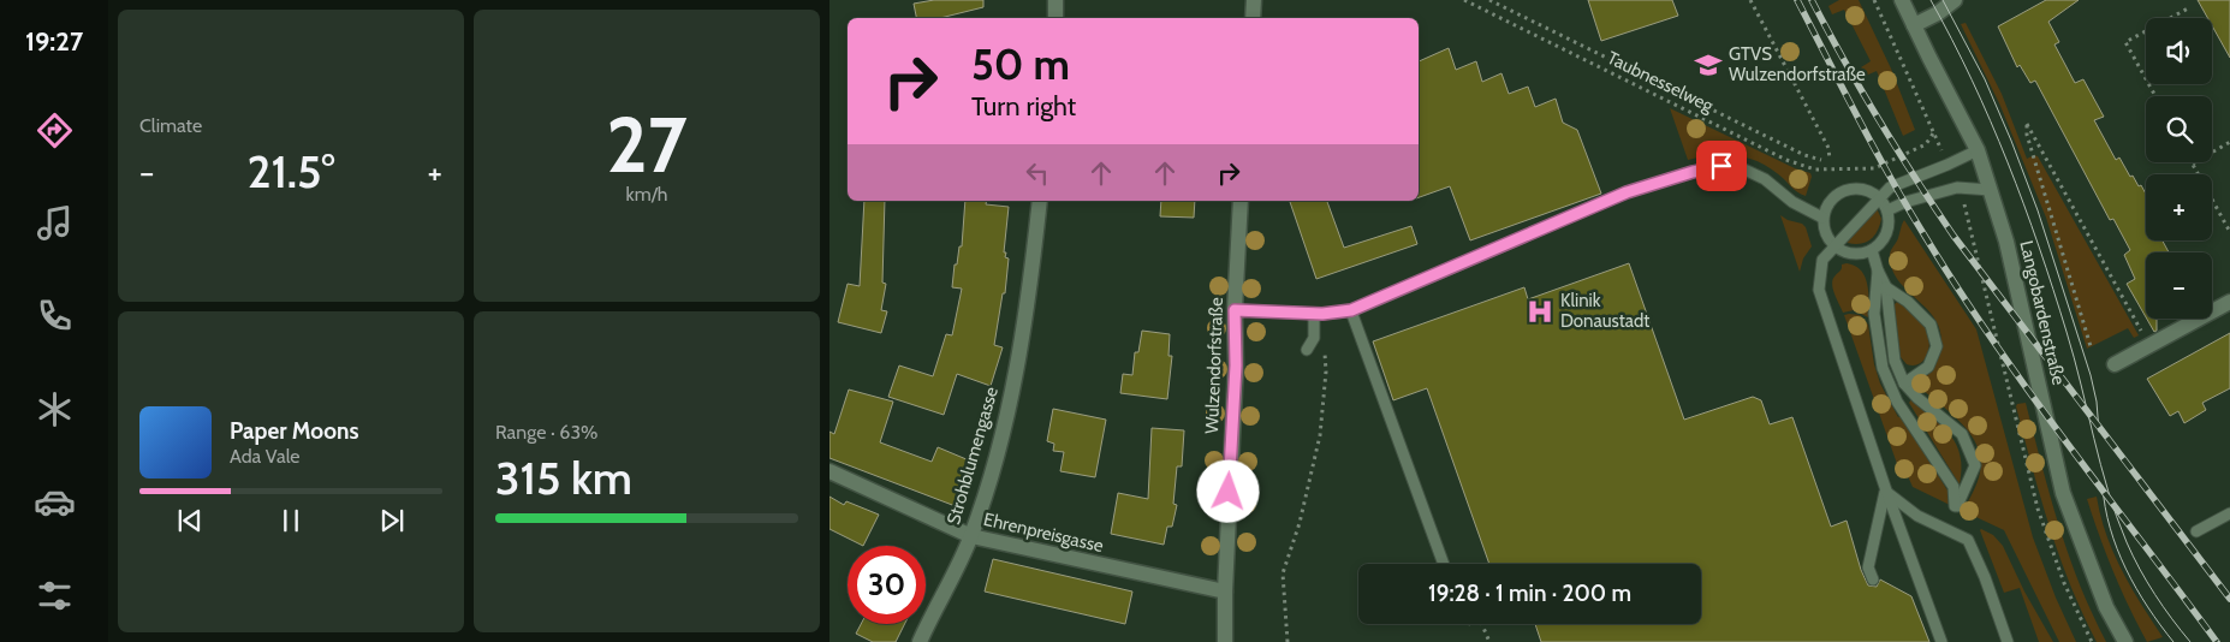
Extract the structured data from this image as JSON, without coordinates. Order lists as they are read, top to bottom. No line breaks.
{"streets":{"street":["Langobardenstraße","Wulzendorfstraße","Strohblumengasse","Ehrenpreisgasse"],"path":["Taubnesselweg"]},"crossings":[["Wulzendorfstraße","Ehrenpreisgasse"],["Strohblumengasse","Ehrenpreisgasse"]],"places":{"school or university":["GTVS Wulzendorfstraße"],"hospital":["Klinik Donaustadt"]},"page":{"tabs":"19:27","tile":["Climate",["27","km/h"],["Range · 63%","315 km"]],"map_buttons":["+","−"],"turn":["50 m","Turn right"],"heat":["−","21.5°","+"],"song":["Paper Moons","Ada Vale"],"limit":"30","trip":"19:28 · 1 min · 200 m"}}
